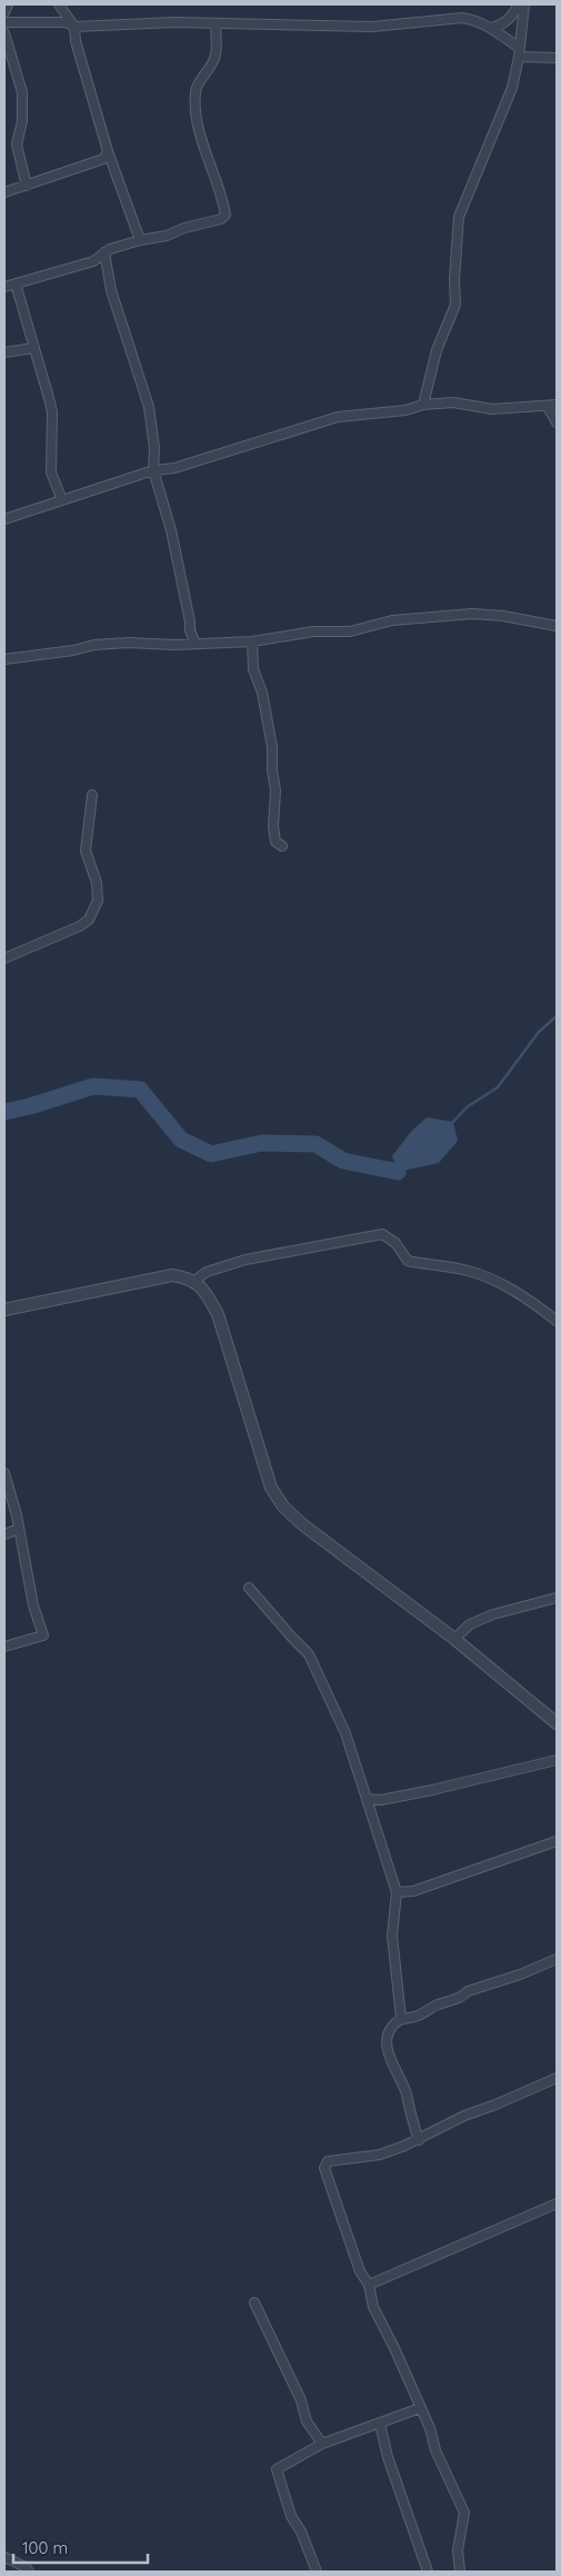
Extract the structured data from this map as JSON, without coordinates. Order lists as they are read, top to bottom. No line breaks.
{"scale_bar":"100 m"}
